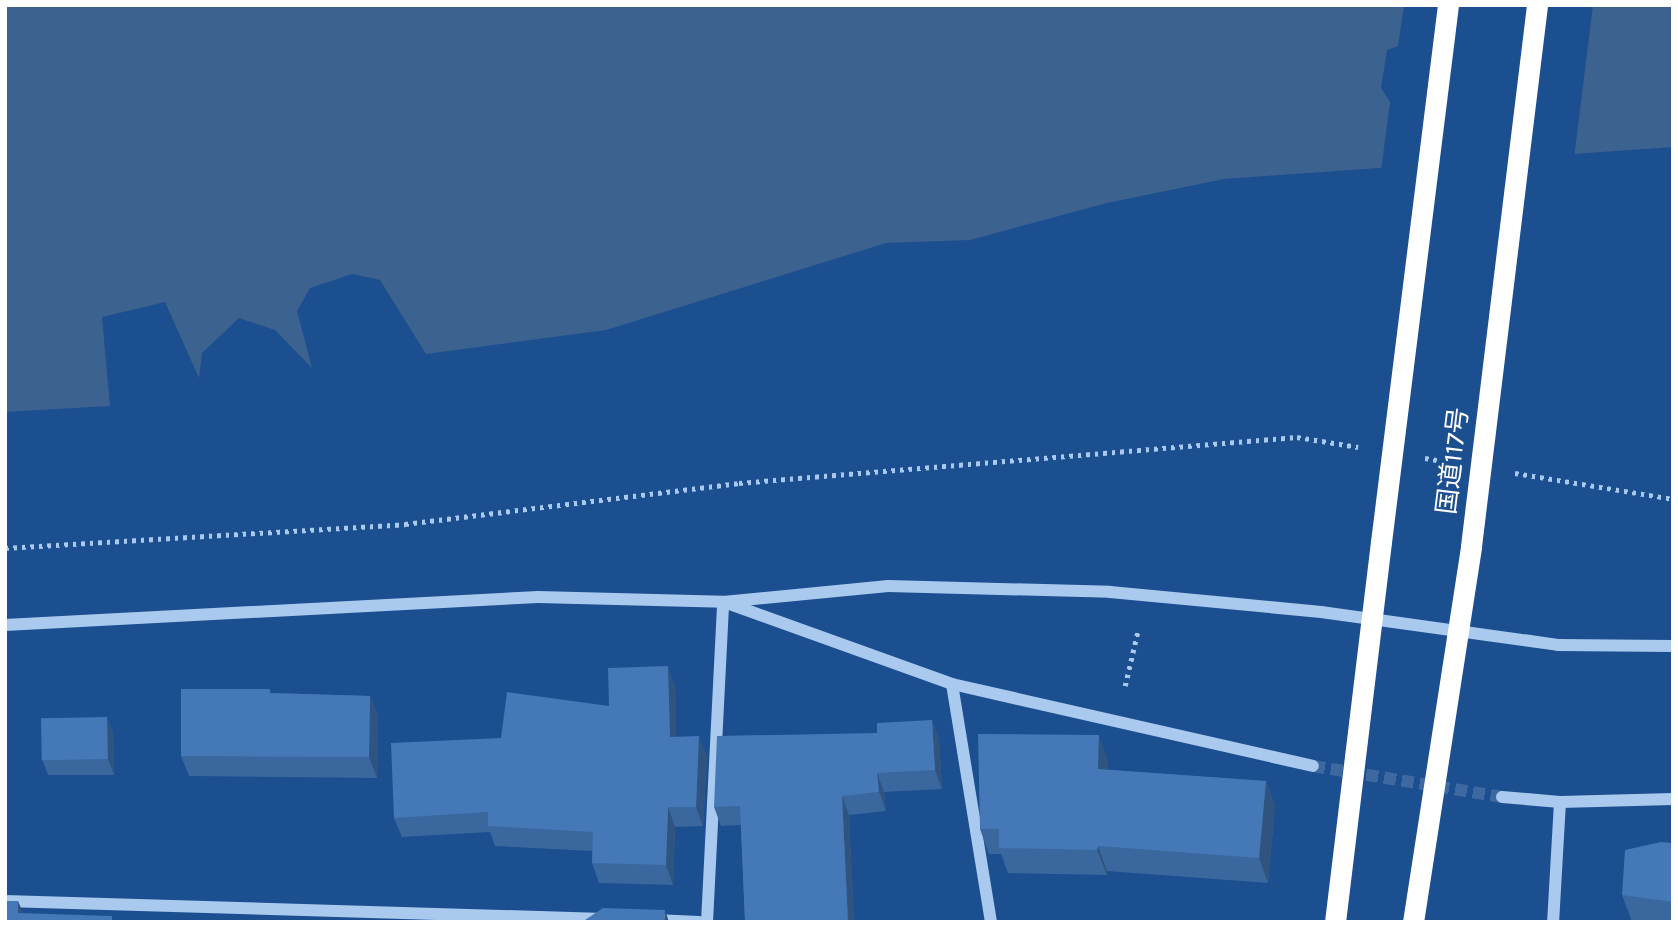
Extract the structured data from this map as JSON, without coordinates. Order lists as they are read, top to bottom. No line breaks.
{"streets":{"highway":["国道117号"]}}
